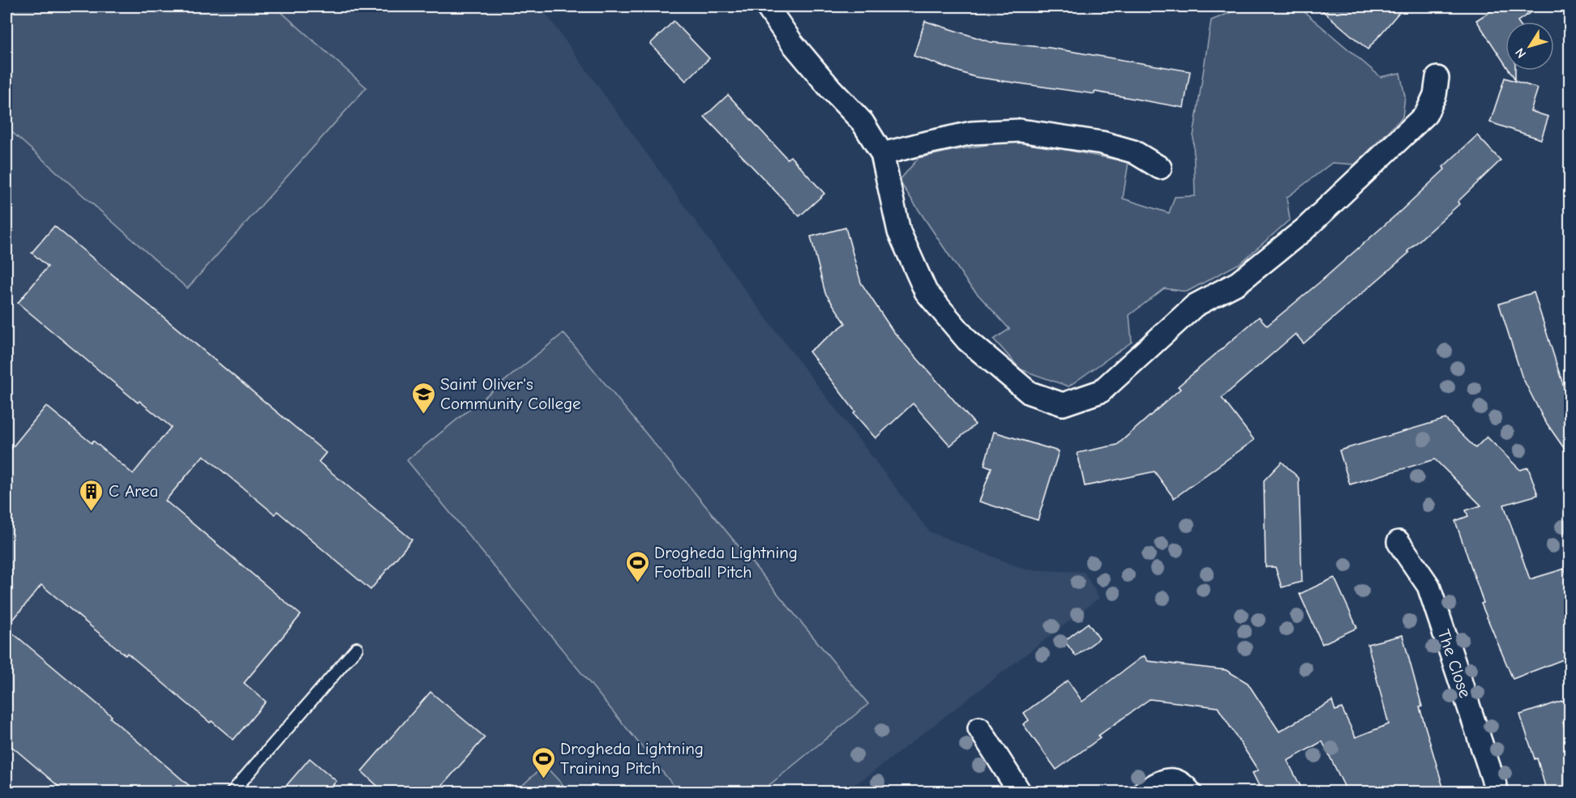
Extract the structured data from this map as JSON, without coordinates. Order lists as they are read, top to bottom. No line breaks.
{"streets":{"street":["The Close"]},"places":{"school or university":["Saint Oliver's Community College"],"building":["C Area"],"sports":["Drogheda Lightning Football Pitch","Drogheda Lightning Training Pitch"]},"north":"bottom left"}
